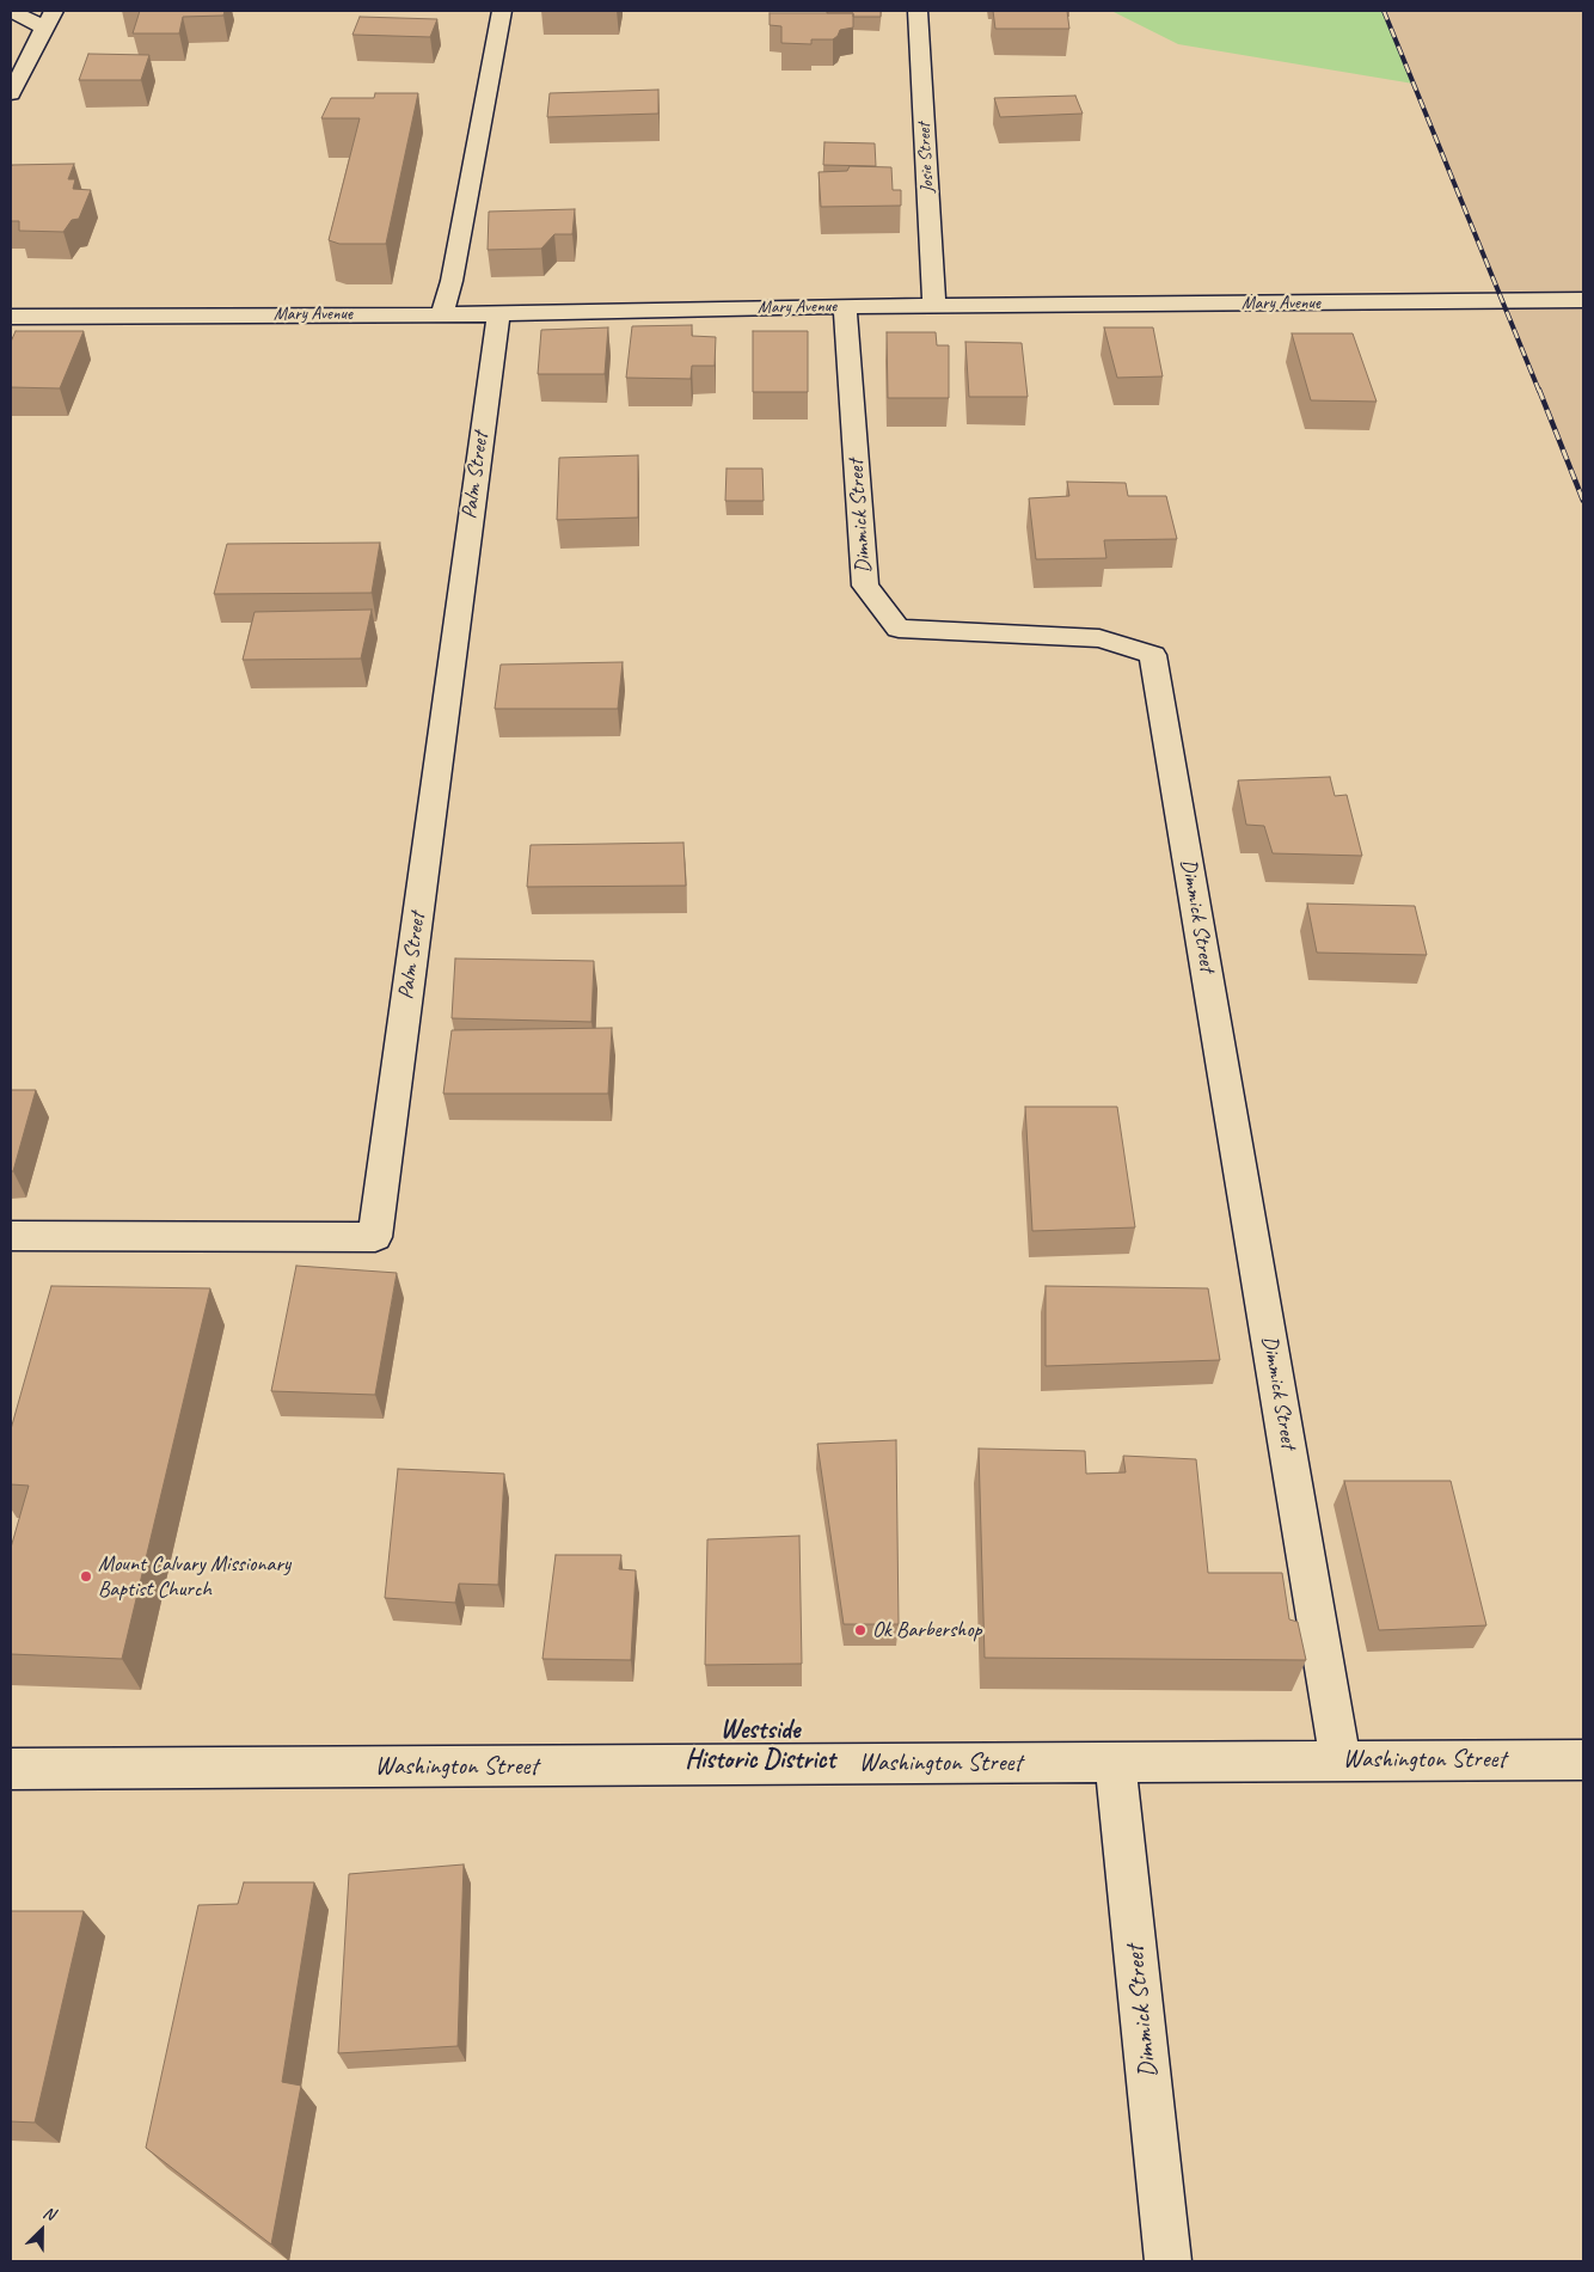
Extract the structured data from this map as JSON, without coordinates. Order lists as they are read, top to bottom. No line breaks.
{"streets":{"street":["Josie Street","Mary Avenue","Palm Street","Dimmick Street","Washington Street"]},"crossings":[["Josie Street","Mary Avenue"],["Mary Avenue","Palm Street"],["Mary Avenue","Dimmick Street"],["Dimmick Street","Washington Street"]],"districts":["Westside Historic District"],"places":["Mount Calvary Missionary Baptist Church","Ok Barbershop"],"north":"top right"}
